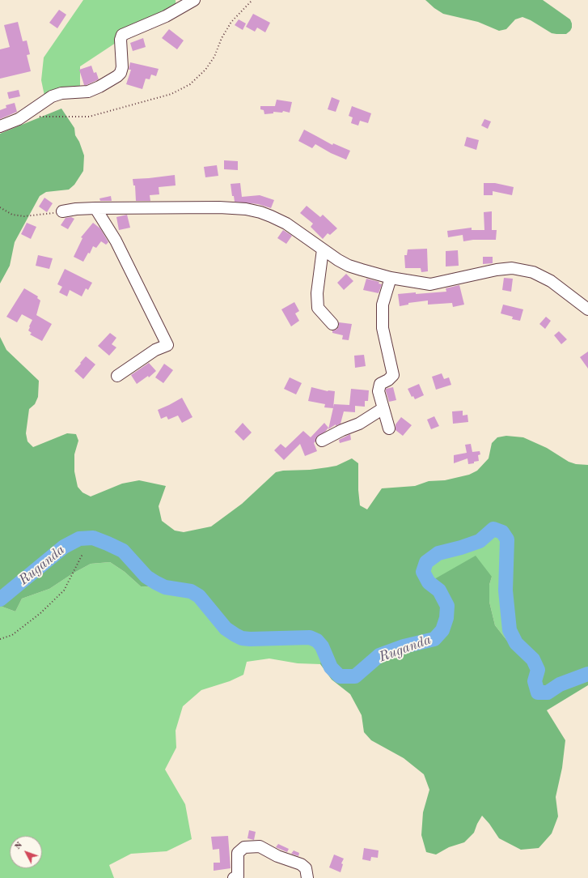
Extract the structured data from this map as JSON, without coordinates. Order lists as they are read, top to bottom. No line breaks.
{"water":["Ruganda"],"north":"top left"}
